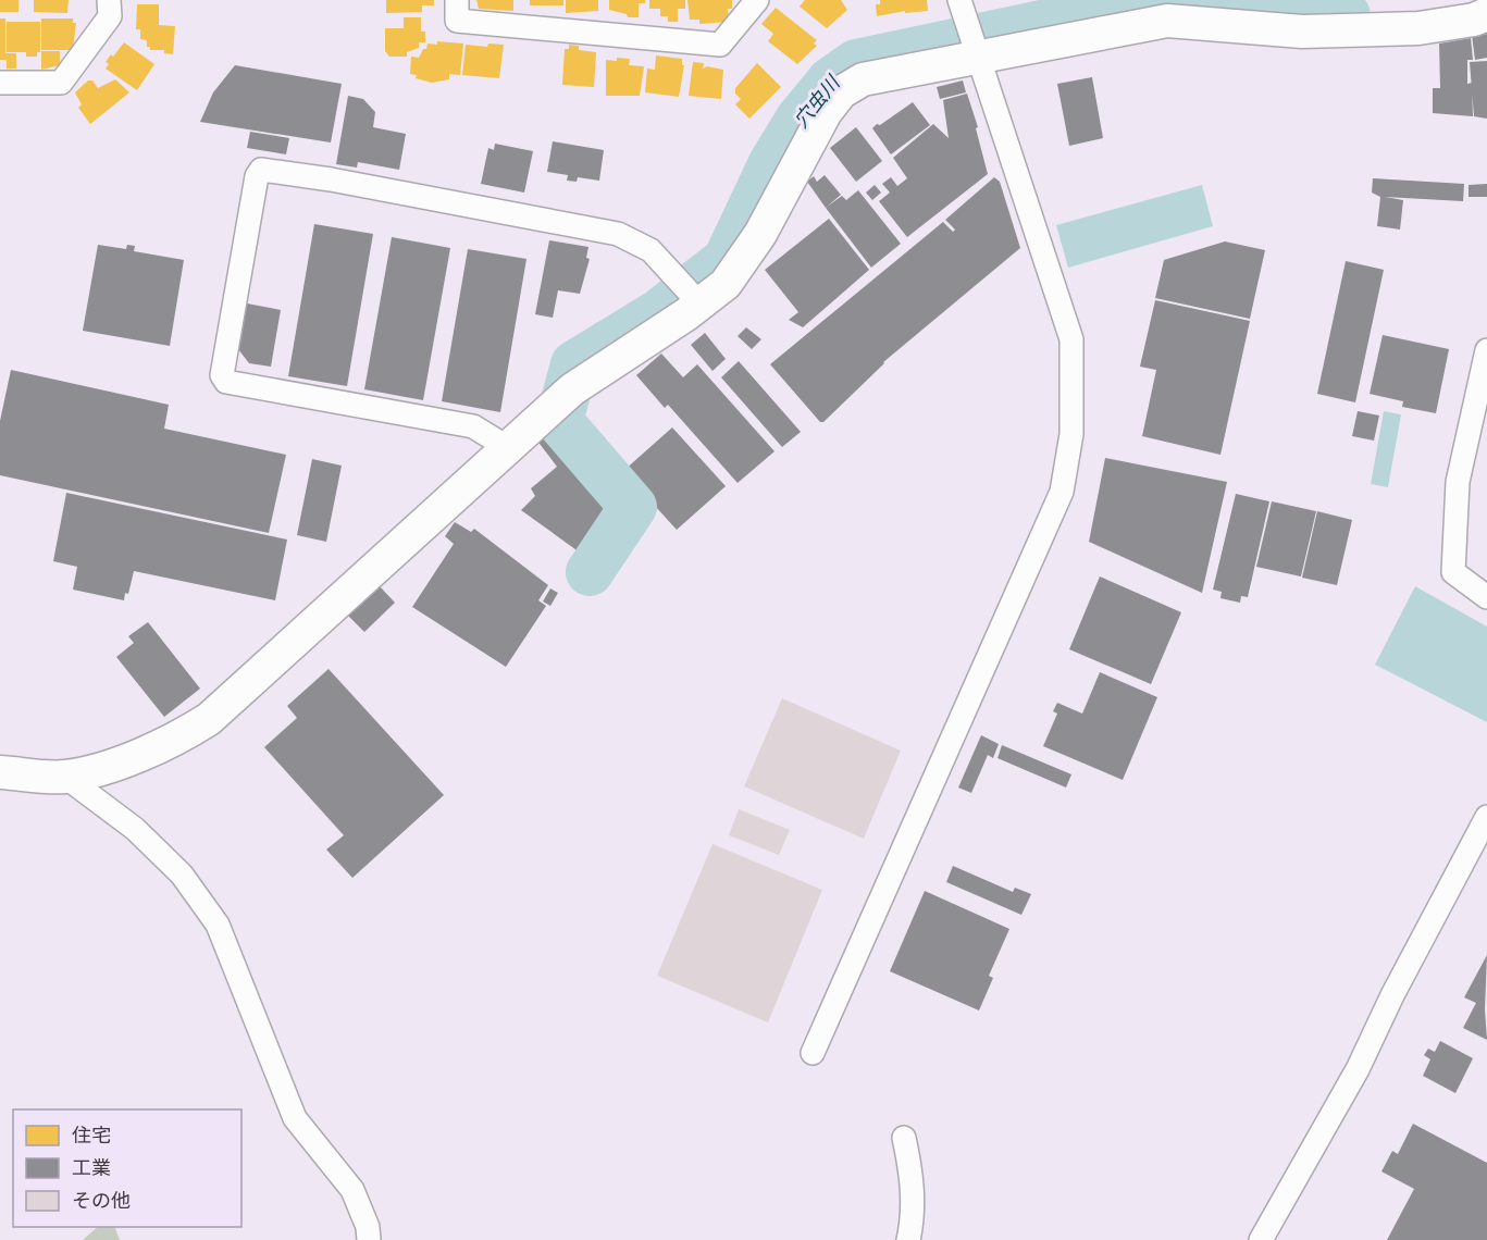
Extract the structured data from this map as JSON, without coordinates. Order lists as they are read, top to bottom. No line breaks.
{"water":["穴虫川"],"legend":["住宅","工業","その他"]}
